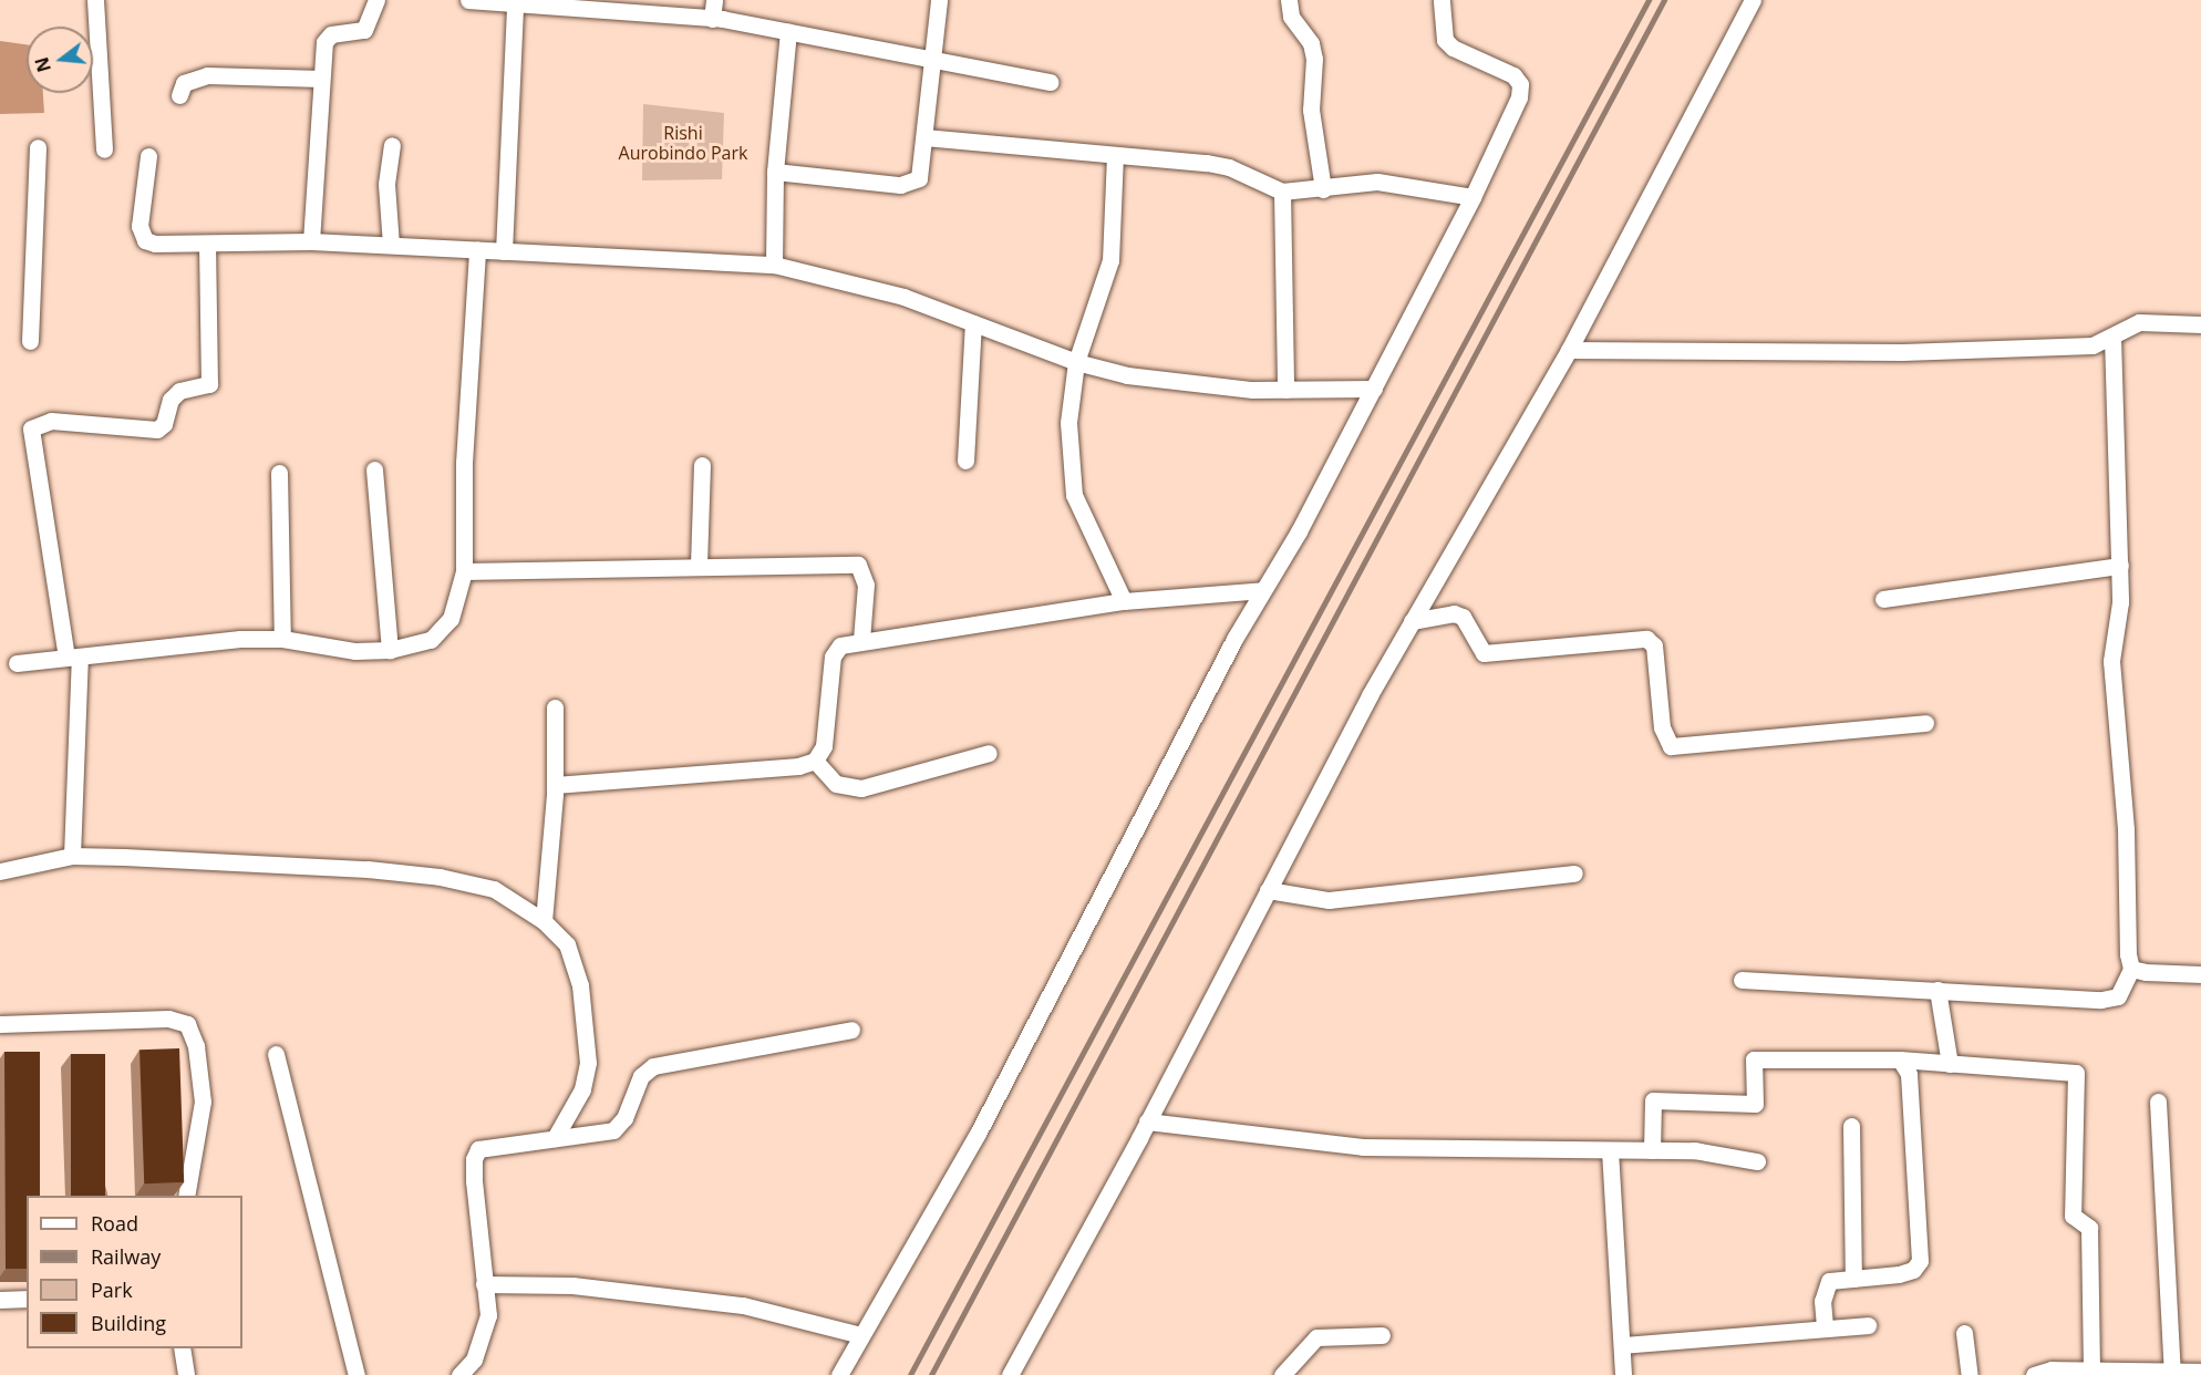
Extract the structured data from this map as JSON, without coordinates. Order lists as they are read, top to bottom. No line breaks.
{"parks":["Rishi Aurobindo Park"],"legend":["Road","Railway","Park","Building"],"north":"left"}
